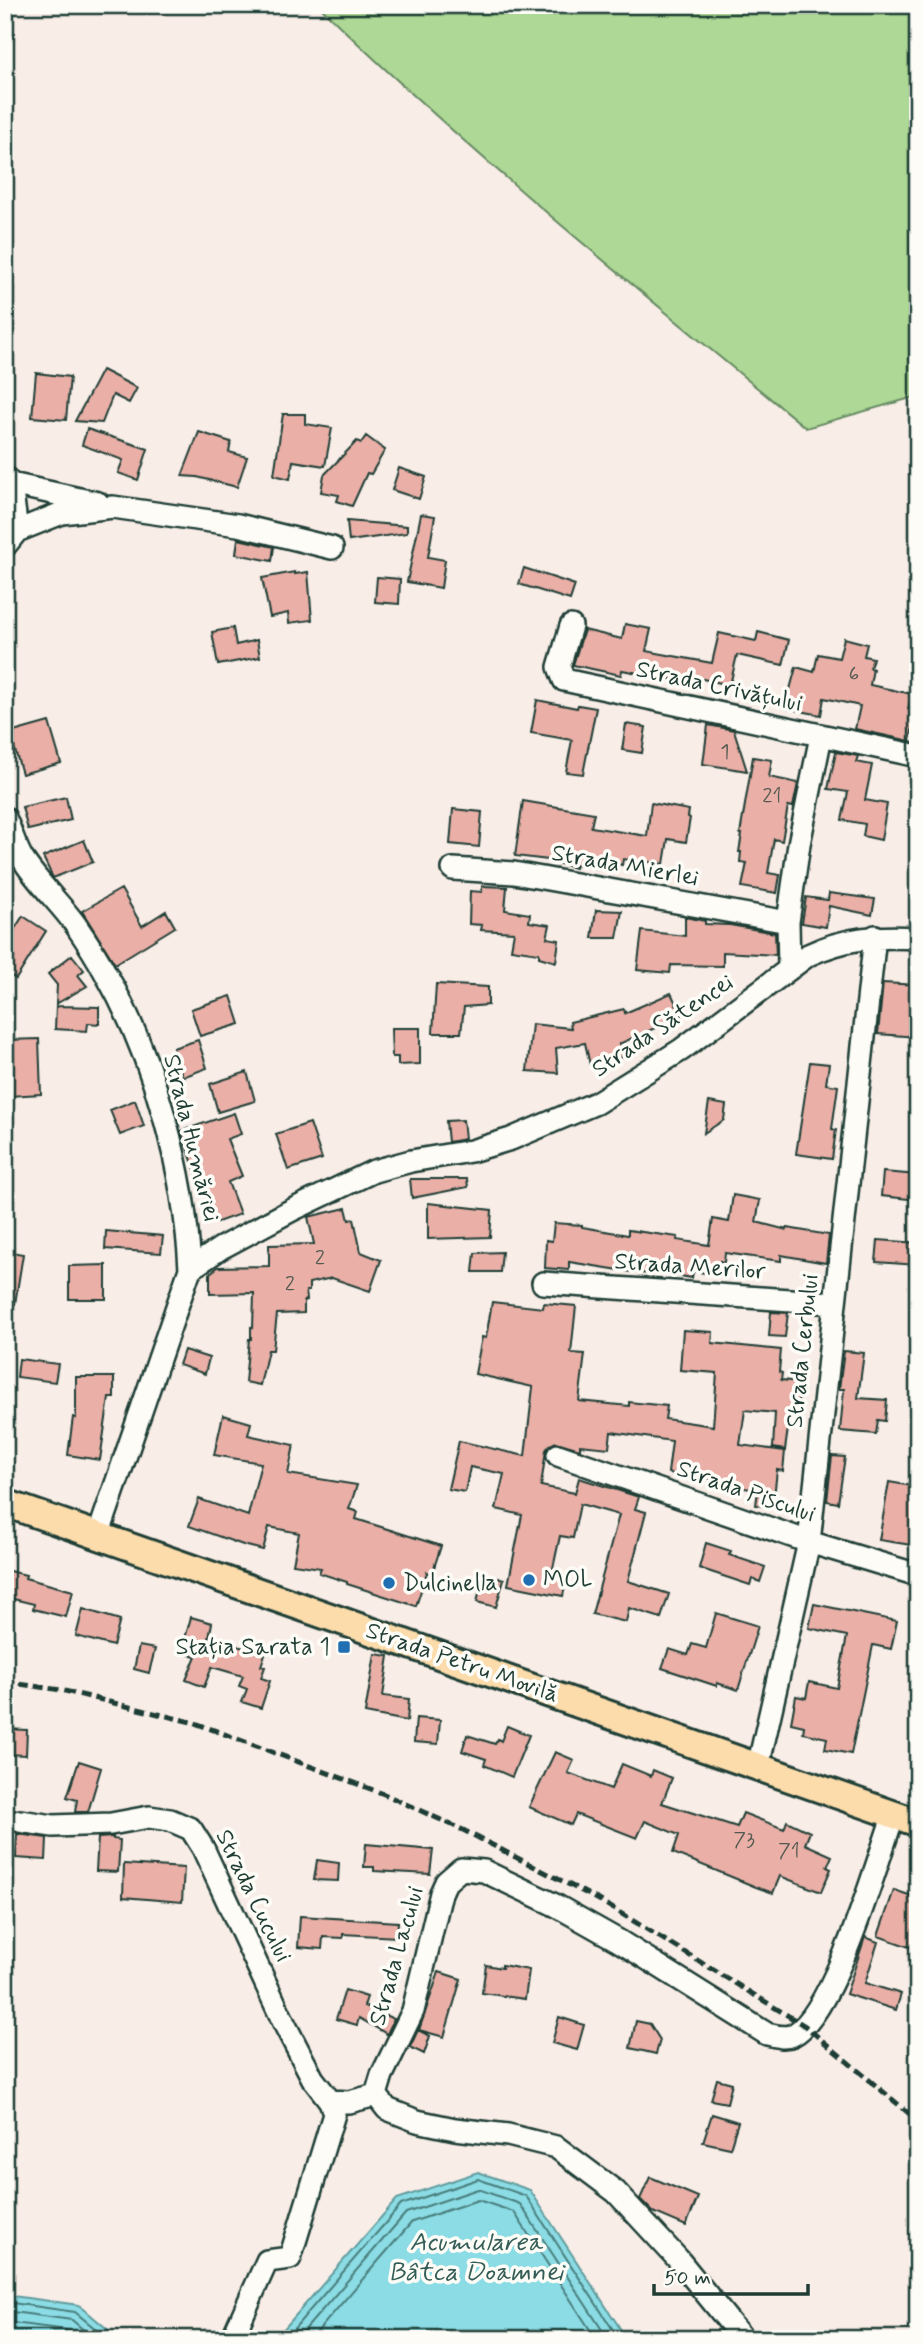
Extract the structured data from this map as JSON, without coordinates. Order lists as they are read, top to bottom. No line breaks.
{"streets":{"main road":["Strada Petru Movilă"],"street":["Strada Crivățului","Strada Mierlei","Strada Sătencei","Strada Humăriei","Strada Merilor","Strada Cerbului","Strada Piscului","Strada Cucului","Strada Lacului"]},"crossings":[["Strada Sătencei","Strada Humăriei"],["Strada Sătencei","Strada Cerbului"],["Strada Humăriei","Strada Petru Movilă"],["Strada Merilor","Strada Cerbului"],["Strada Cerbului","Strada Piscului"],["Strada Cerbului","Strada Petru Movilă"],["Strada Petru Movilă","Strada Lacului"]],"water":["Acumularea Bâtca Doamnei"],"places":{"other":["MOL","Dulcinella"],"transit":["Stația Sarata 1"]},"house_numbers":["6","1","21","2","2","73","71"],"scale_bar":"50 m"}
